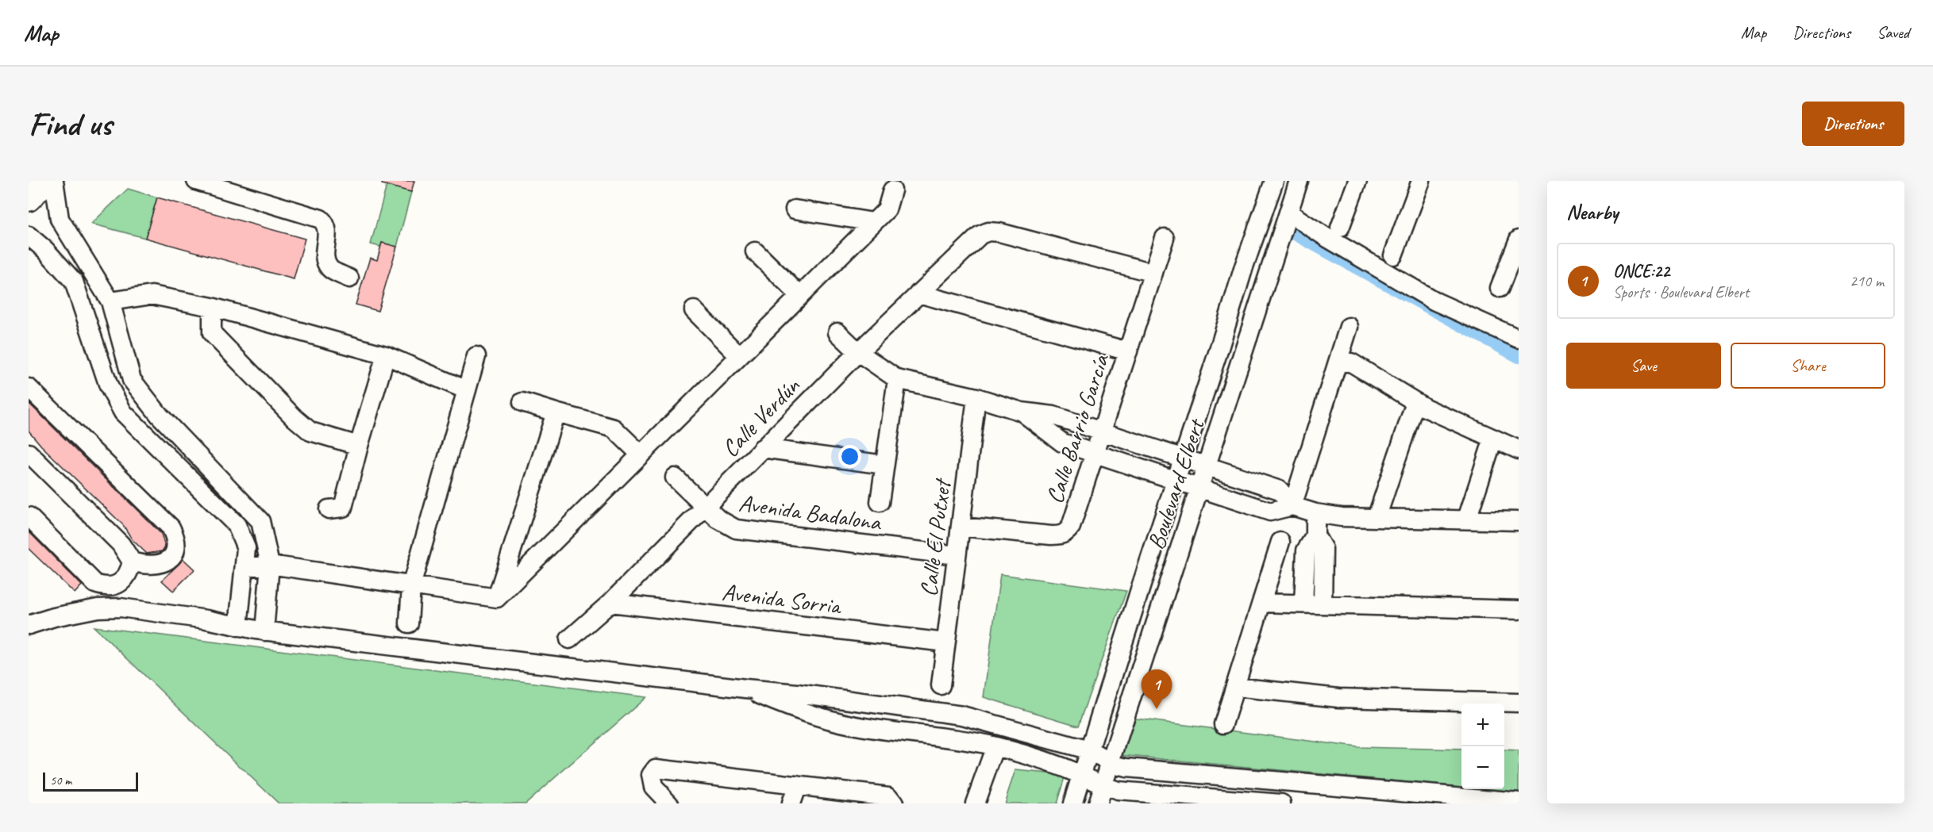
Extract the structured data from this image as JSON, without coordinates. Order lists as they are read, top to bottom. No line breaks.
{"streets":{"street":["Calle Verdún","Calle Barrio García","Boulevard Elbert","Avenida Badalona","Calle El Putxet","Avenida Sorria"]},"crossings":[["Calle Verdún","Calle Barrio García"],["Calle Verdún","Avenida Badalona"],["Calle Verdún","Avenida Sorria"],["Calle Barrio García","Calle El Putxet"],["Avenida Badalona","Calle El Putxet"],["Calle El Putxet","Avenida Sorria"]],"scale_bar":"50 m","page":{"header":"Map","nav":["Map","Directions","Saved"],"buttons":["Directions",["Save","Share"]],"title":"Find us","heading":"Nearby","list":[{"mark":"1","name":"ONCE:22","note":"Sports · Boulevard Elbert","value":"210 m"}],"pins":"1","map_buttons":["+","−"],"scale":"50 m"}}
